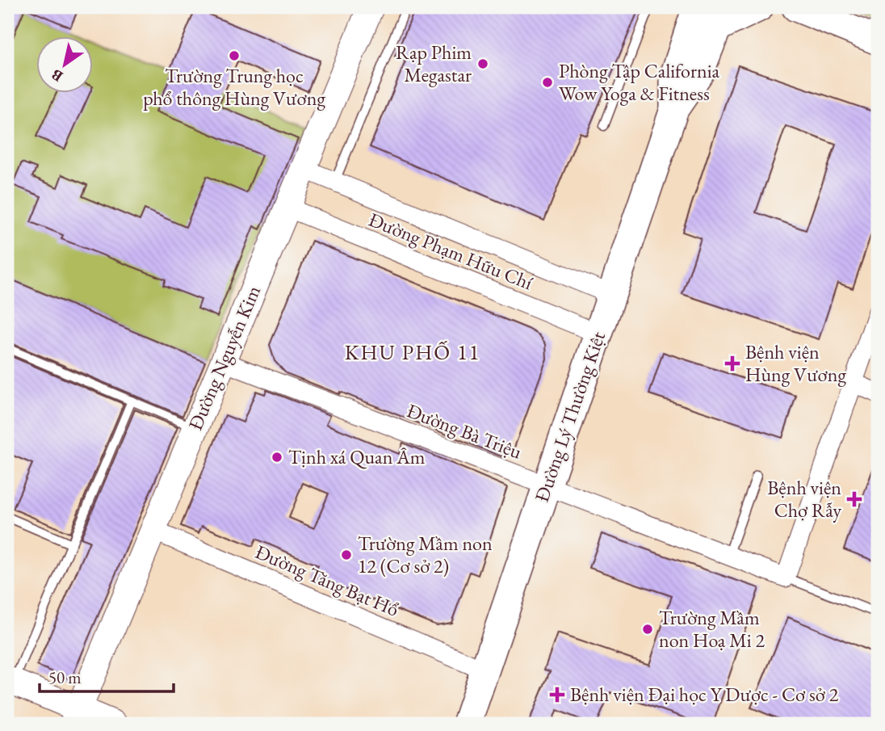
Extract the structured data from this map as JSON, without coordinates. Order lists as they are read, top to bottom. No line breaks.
{"streets":{"main road":["Đường Lý Thường Kiệt"],"street":["Đường Phạm Hữu Chí","Đường Nguyễn Kim","Đường Bà Triệu","Đường Tăng Bạt Hổ"]},"crossings":[["Đường Phạm Hữu Chí","Đường Nguyễn Kim"],["Đường Phạm Hữu Chí","Đường Lý Thường Kiệt"],["Đường Nguyễn Kim","Đường Bà Triệu"],["Đường Nguyễn Kim","Đường Tăng Bạt Hổ"],["Đường Lý Thường Kiệt","Đường Bà Triệu"],["Đường Lý Thường Kiệt","Đường Tăng Bạt Hổ"]],"districts":["KHU PHỐ 11"],"places":{"other":["Trường Trung học phổ thông Hùng Vương","Rạp Phim Megastar","Phòng Tập California Wow Yoga & Fitness","Tịnh xá Quan Âm","Trường Mầm non 12 (Cơ sở 2)","Trường Mầm non Hoạ Mi 2"],"health":["Bệnh viện Hùng Vương","Bệnh viện Chợ Rẫy","Bệnh viện Đại học Y Dược - Cơ sở 2"]},"scale_bar":"50 m","north":"bottom left"}
